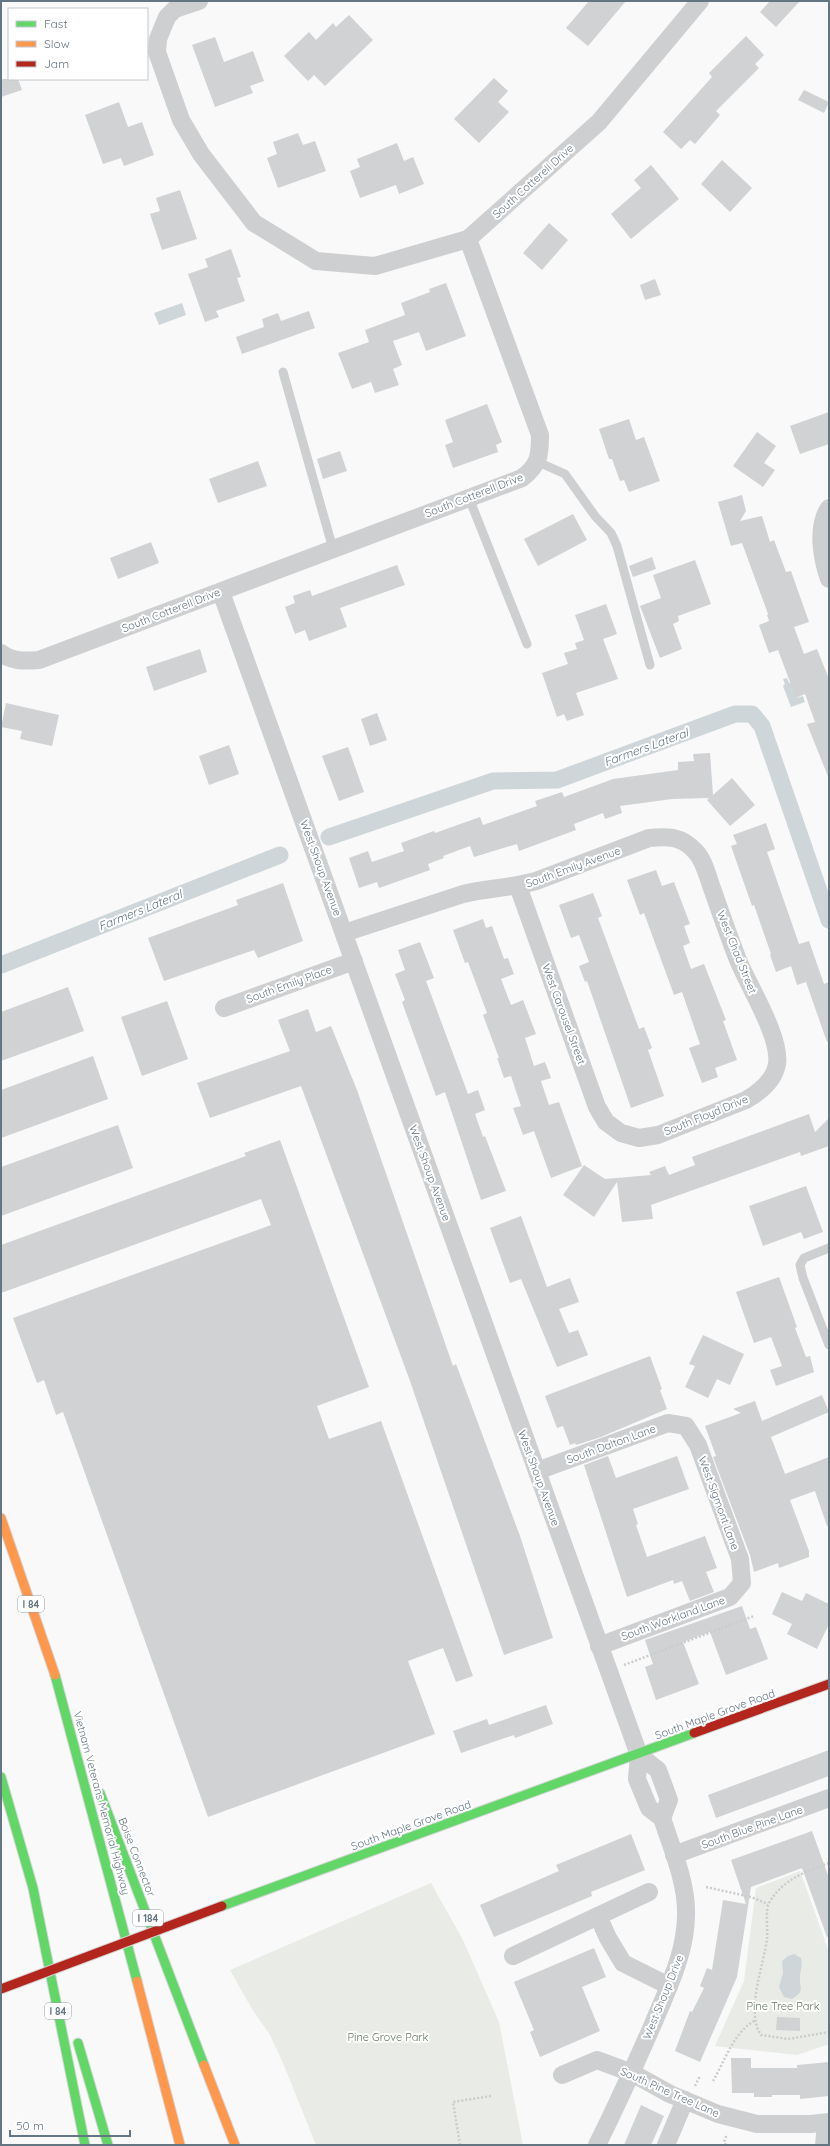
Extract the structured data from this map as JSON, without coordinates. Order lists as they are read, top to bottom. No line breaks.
{"streets":{"main road":["I 84","South Maple Grove Road","Vietnam Veterans Memorial Highway","Boise Connector","I 184"],"street":["South Cotterell Drive","South Emily Avenue","West Shoup Avenue","West Chad Street","South Emily Place","West Carousel Street","South Floyd Drive","South Dalton Lane","West Sigmont Lane","South Workland Lane","South Blue Pine Lane","West Shoup Drive","South Pine Tree Lane"]},"crossings":[["South Cotterell Drive","West Shoup Avenue"],["South Emily Avenue","West Shoup Avenue"],["South Emily Avenue","West Chad Street"],["South Emily Avenue","West Carousel Street"],["West Shoup Avenue","South Emily Place"],["West Shoup Avenue","South Dalton Lane"],["West Shoup Avenue","South Workland Lane"],["West Shoup Avenue","South Maple Grove Road"],["West Shoup Avenue","West Shoup Drive"],["West Chad Street","South Floyd Drive"],["West Carousel Street","South Floyd Drive"],["South Dalton Lane","West Sigmont Lane"],["West Sigmont Lane","South Workland Lane"],["South Blue Pine Lane","West Shoup Drive"],["West Shoup Drive","South Pine Tree Lane"]],"water":["Farmers Lateral"],"parks":["Pine Tree Park","Pine Grove Park"],"legend":["Fast","Slow","Jam"],"scale_bar":"50 m"}
